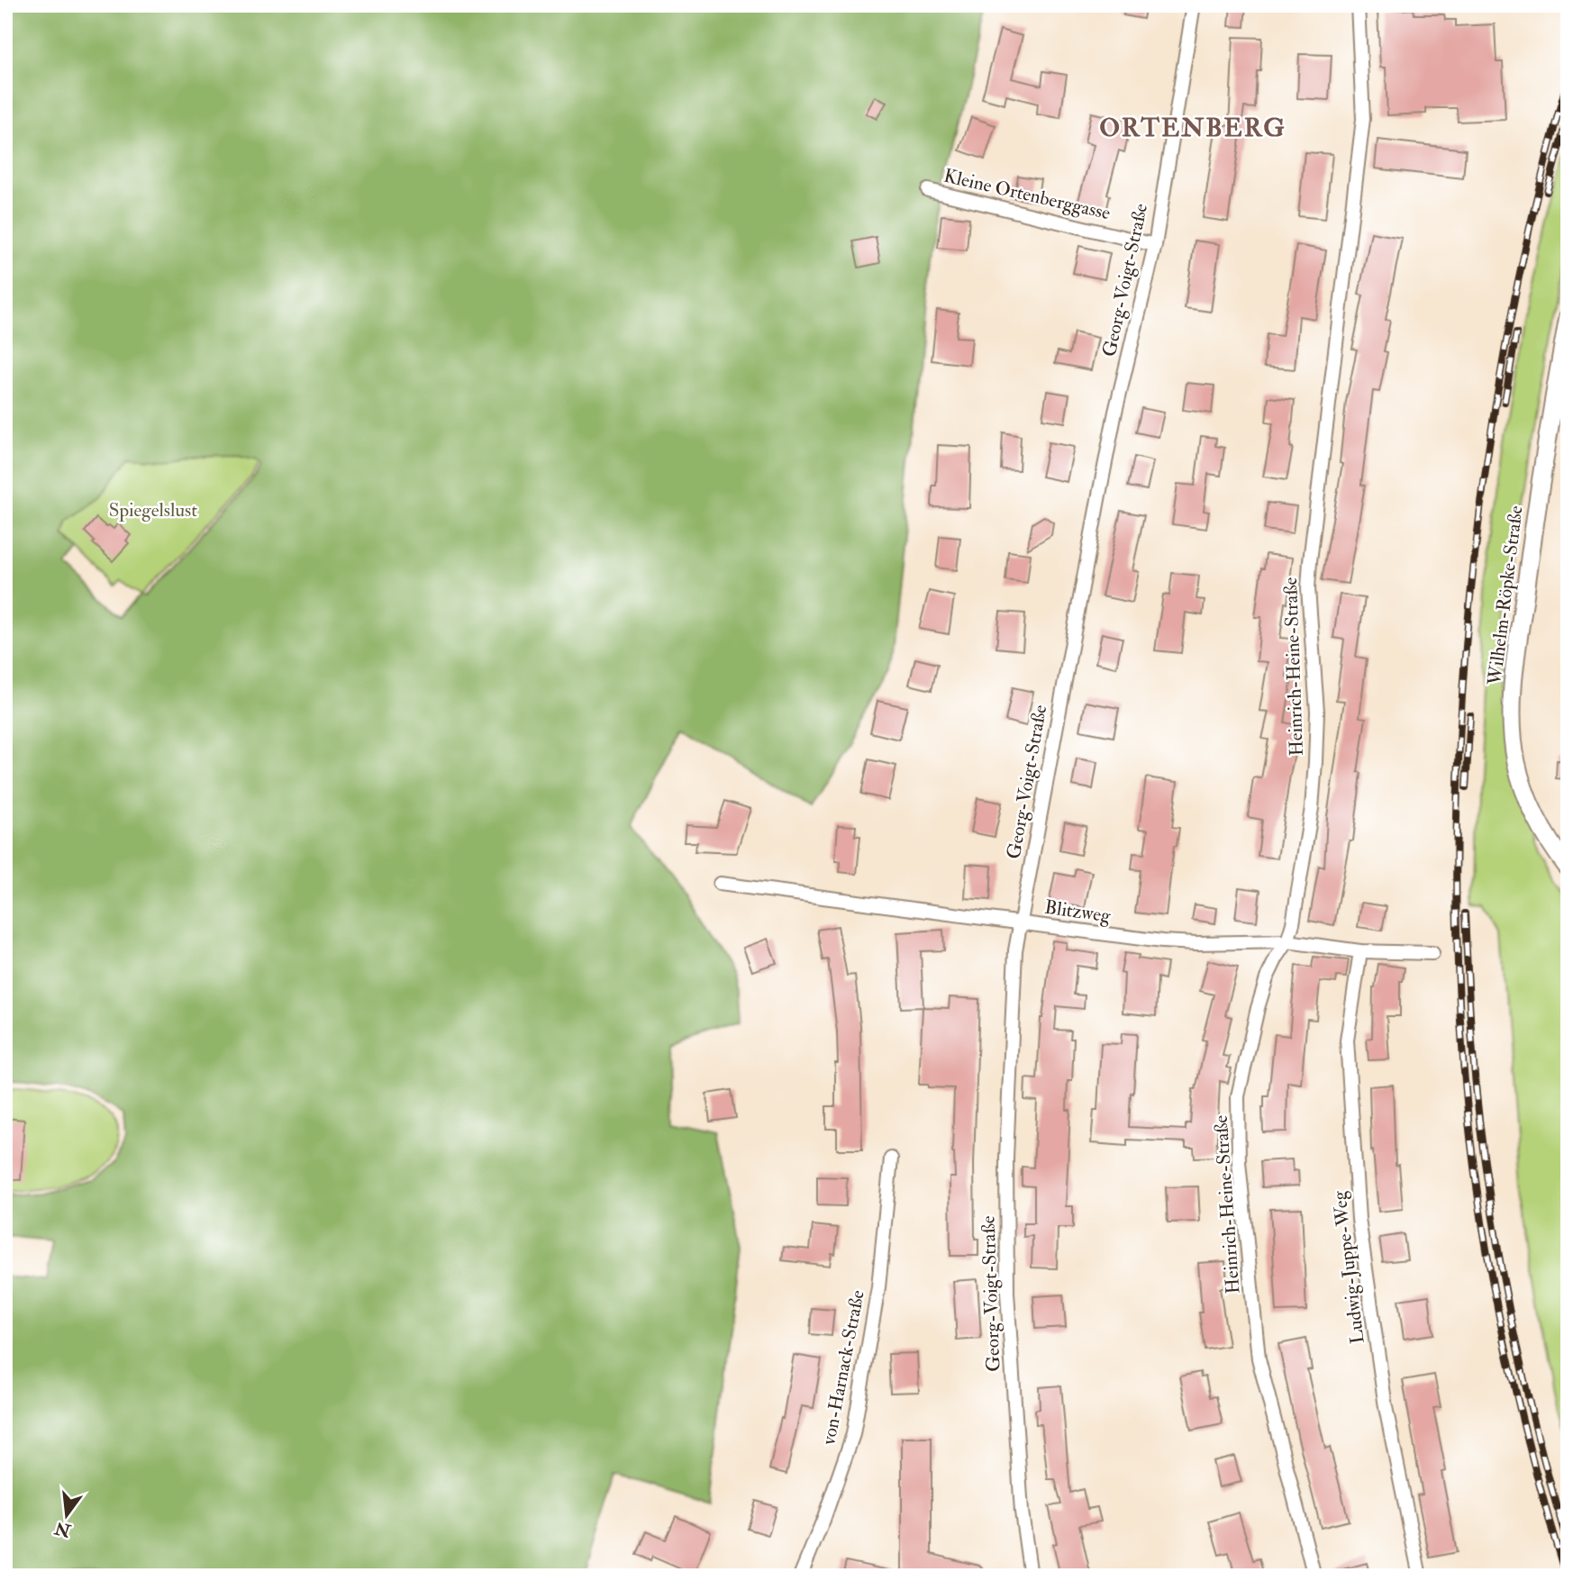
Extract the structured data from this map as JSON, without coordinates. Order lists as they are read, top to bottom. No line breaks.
{"streets":{"main road":["Wilhelm-Röpke-Straße"],"street":["Kleine Ortenberggasse","Georg-Voigt-Straße","Heinrich-Heine-Straße","Blitzweg","Ludwig-Juppe-Weg","von-Harnack-Straße"]},"crossings":[["Kleine Ortenberggasse","Georg-Voigt-Straße"],["Georg-Voigt-Straße","Blitzweg"],["Heinrich-Heine-Straße","Blitzweg"],["Blitzweg","Ludwig-Juppe-Weg"]],"districts":["ORTENBERG"],"parks":["Spiegelslust"],"north":"bottom"}
